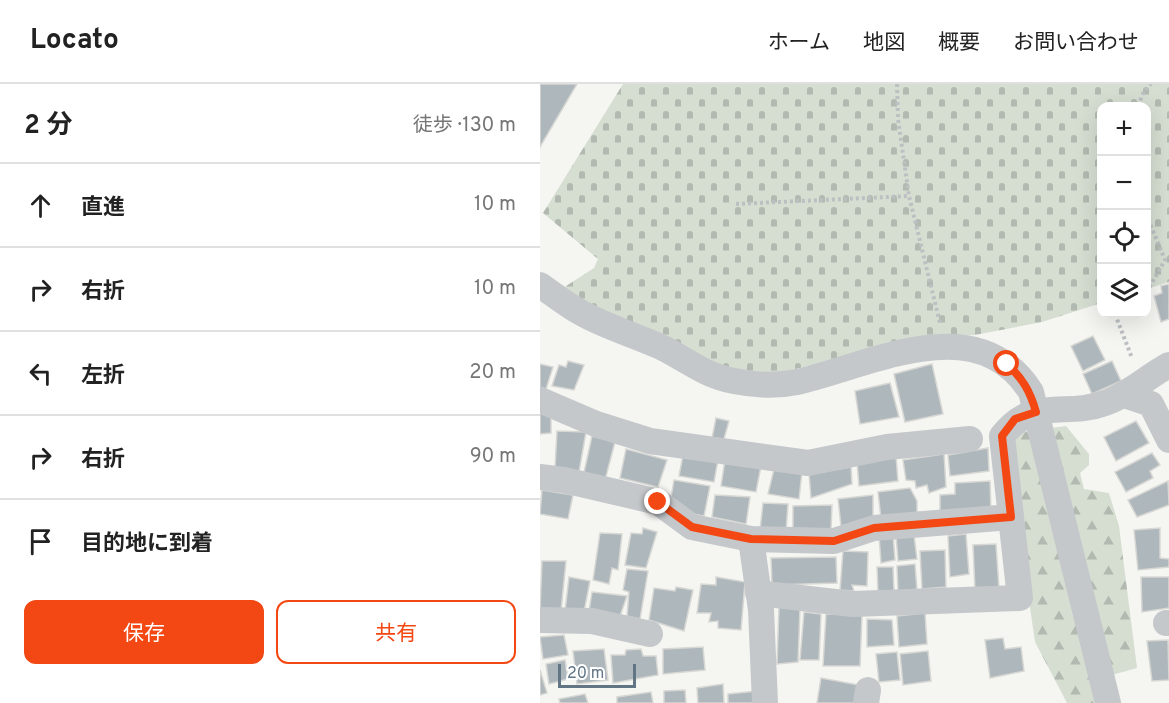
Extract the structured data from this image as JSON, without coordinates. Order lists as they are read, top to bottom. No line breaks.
{"scale_bar":"20 m","page":{"header":"Locato","nav":["ホーム","地図","概要","お問い合わせ"],"heading":["2 分","徒歩 · 130 m"],"map_buttons":["+","−"],"list":[["直進","10 m"],["右折","10 m"],["左折","20 m"],["右折","90 m"],"目的地に到着"],"buttons":["保存","共有"],"scale":"20 m"}}
